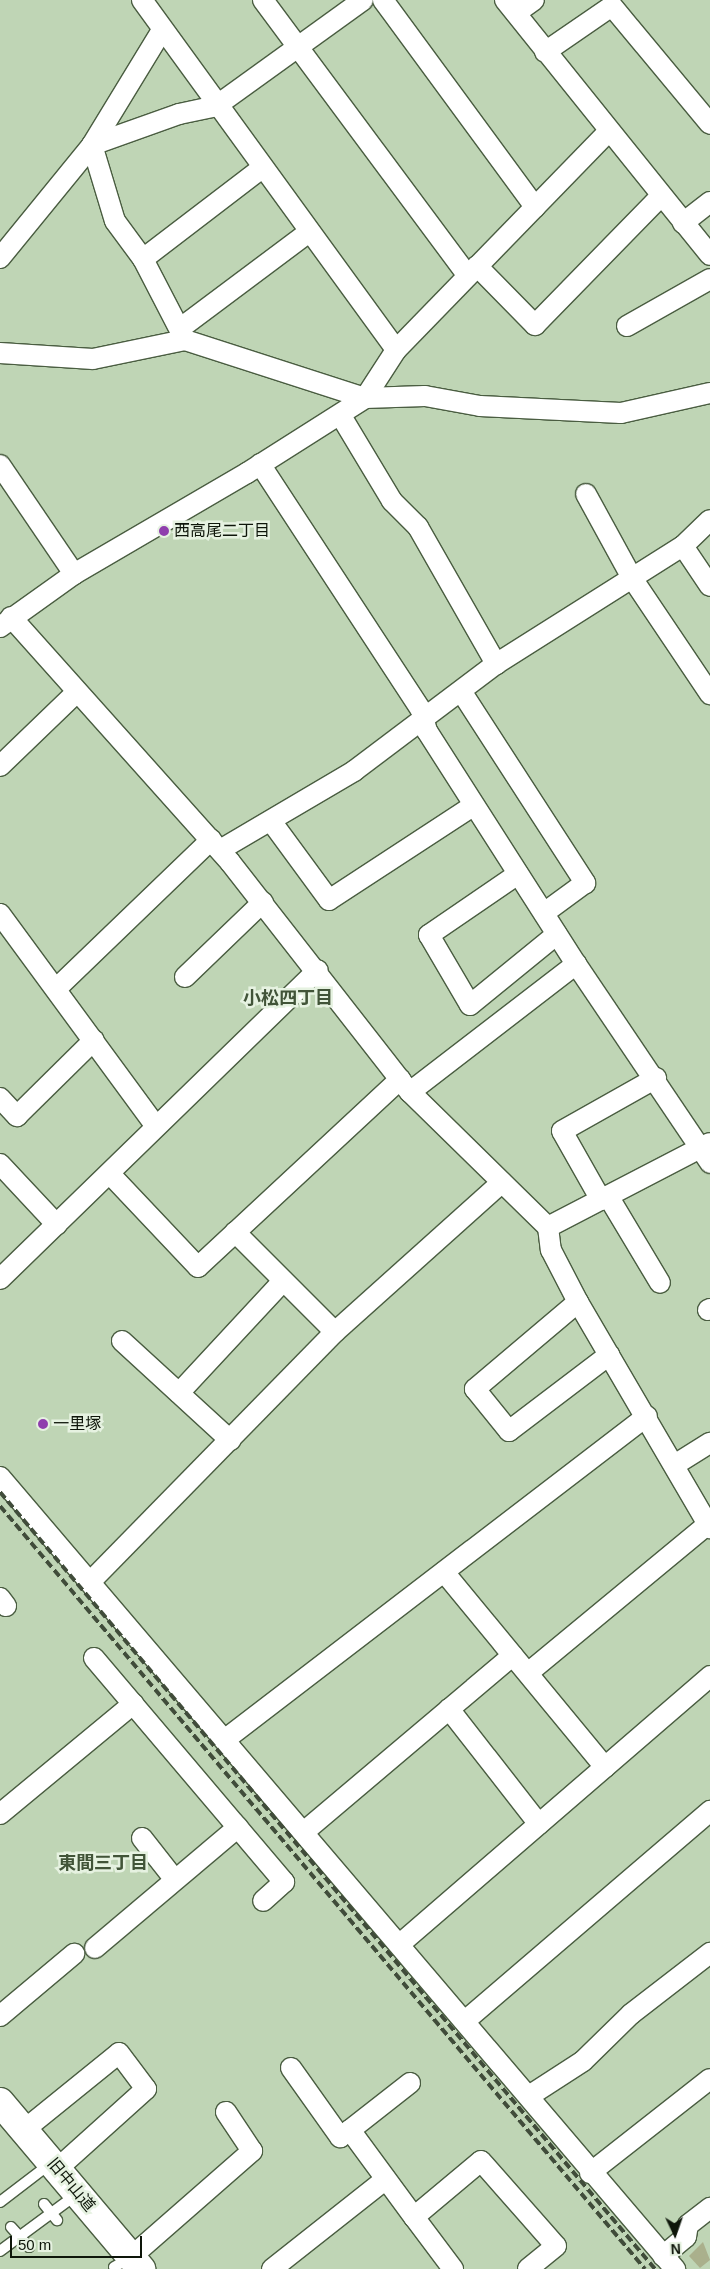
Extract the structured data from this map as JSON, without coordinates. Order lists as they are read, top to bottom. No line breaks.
{"streets":{"main road":["旧中山道"]},"districts":["小松四丁目","東間三丁目"],"places":["西高尾二丁目","一里塚"],"scale_bar":"50 m","north":"bottom"}
